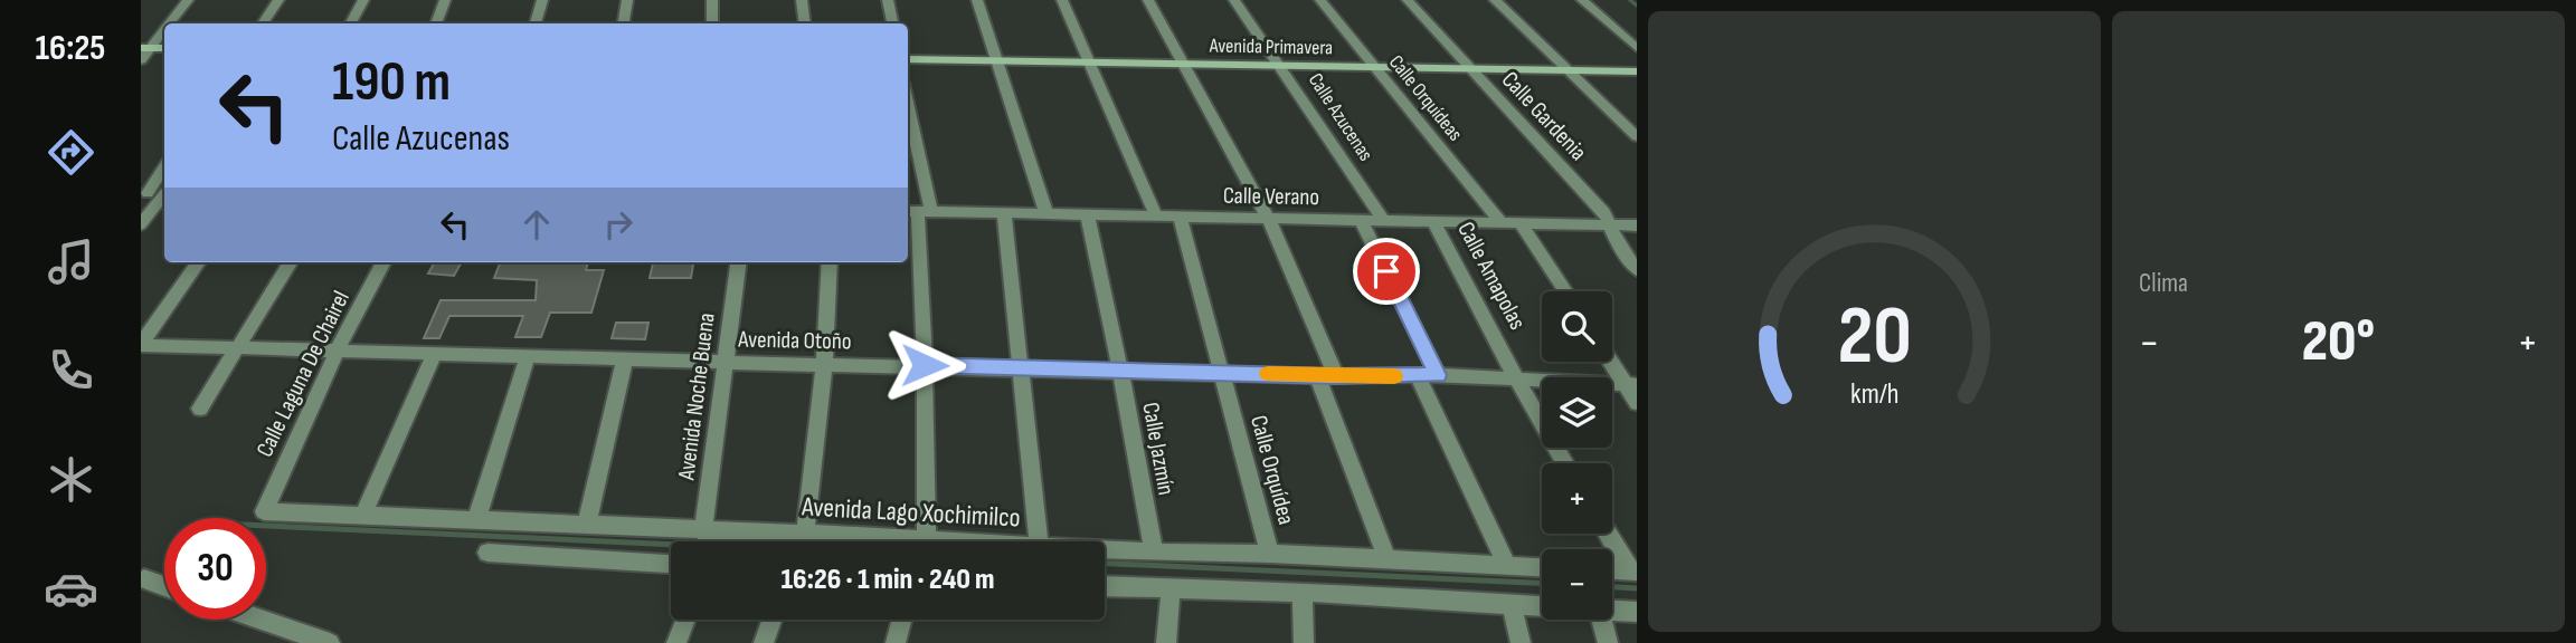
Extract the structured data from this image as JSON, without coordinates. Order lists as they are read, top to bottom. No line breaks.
{"streets":{"street":["Avenida Primavera","Calle Orquídeas","Calle Gardenia","Calle Azucenas","Calle Verano","Calle Amapolas","Avenida Otoño","Calle Laguna De Chairel","Avenida Noche Buena","Calle Jazmín","Calle Orquídea","Avenida Lago Xochimilco"]},"crossings":[["Avenida Primavera","Calle Orquídeas"],["Avenida Primavera","Calle Gardenia"],["Avenida Primavera","Calle Azucenas"],["Calle Orquídeas","Calle Verano"],["Calle Gardenia","Calle Verano"],["Calle Azucenas","Calle Verano"],["Calle Verano","Calle Amapolas"],["Calle Verano","Calle Jazmín"],["Calle Verano","Calle Orquídea"],["Calle Amapolas","Avenida Otoño"],["Avenida Otoño","Calle Laguna De Chairel"],["Avenida Otoño","Avenida Noche Buena"],["Avenida Otoño","Calle Jazmín"],["Avenida Otoño","Calle Orquídea"],["Calle Laguna De Chairel","Avenida Lago Xochimilco"],["Calle Jazmín","Avenida Lago Xochimilco"],["Calle Orquídea","Avenida Lago Xochimilco"]],"page":{"tabs":"16:25","tile":"Clima","turn":["190 m","Calle Azucenas"],"map_buttons":["+","−"],"heat":["−","20°","+"],"limit":"30","trip":"16:26 · 1 min · 240 m","gauge":["20","km/h"]}}
